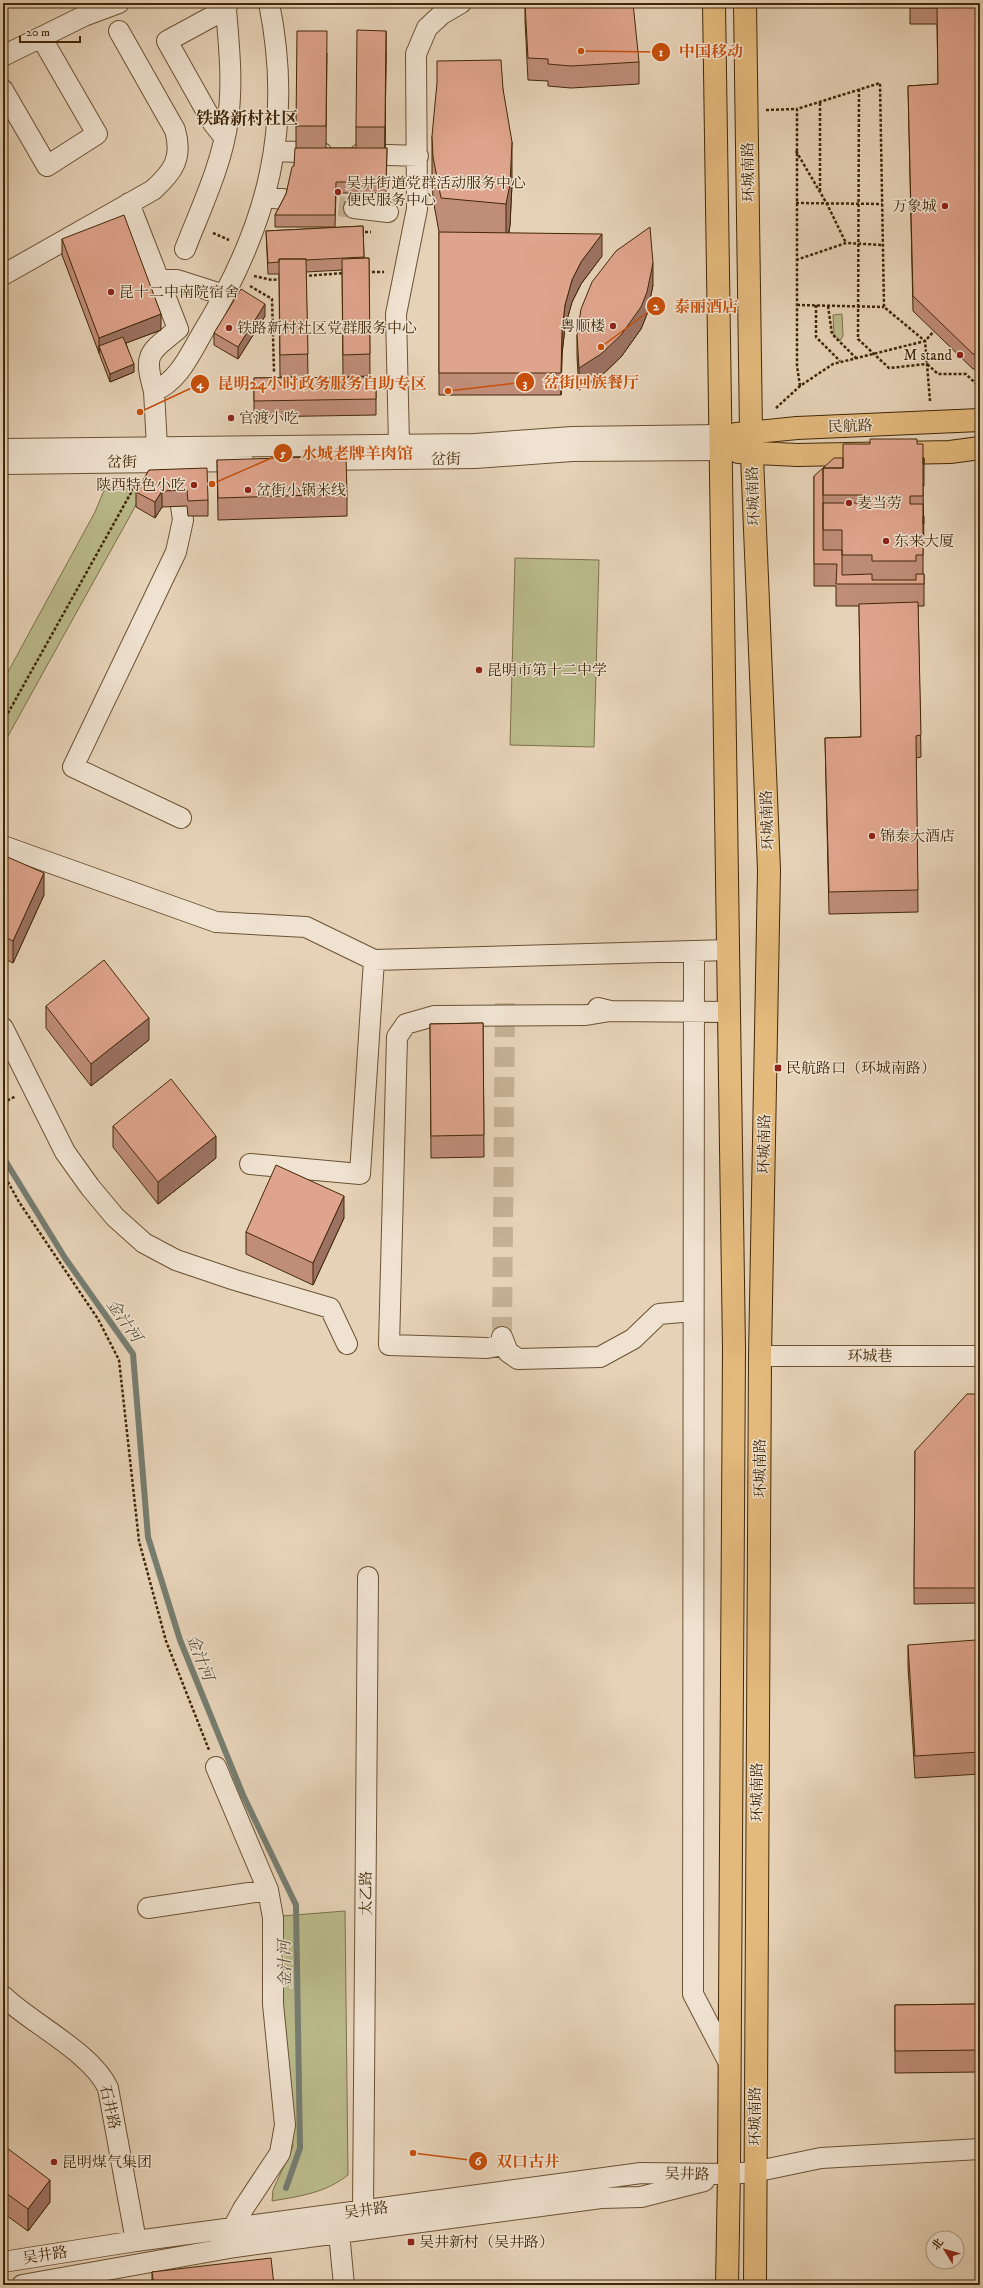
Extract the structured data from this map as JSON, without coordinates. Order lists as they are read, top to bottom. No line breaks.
{"streets":{"main road":["环城南路","民航路"],"street":["岔街","环城巷","太乙路","石井路","吴井路"]},"crossings":[["环城南路","民航路"],["环城南路","岔街"],["环城南路","环城巷"],["环城南路","吴井路"],["民航路","岔街"],["太乙路","吴井路"],["石井路","吴井路"]],"districts":["铁路新村社区"],"water":["金汁河"],"places":{"other":["中国移动","吴井街道党群活动服务中心 便民服务中心","万象城","昆十二中南院宿舍","粤顺楼","铁路新村社区党群服务中心","泰丽酒店","M stand","岔街回族餐厅","昆明24小时政务服务自助专区","官渡小吃","水城老牌羊肉馆","陕西特色小吃","岔街小锅米线","麦当劳","东来大厦","昆明市第十二中学","锦泰大酒店","双口古井","昆明煤气集团"],"transit":["民航路口（环城南路）","吴井新村（吴井路）"]},"scale_bar":"20 m","north":"top left"}
